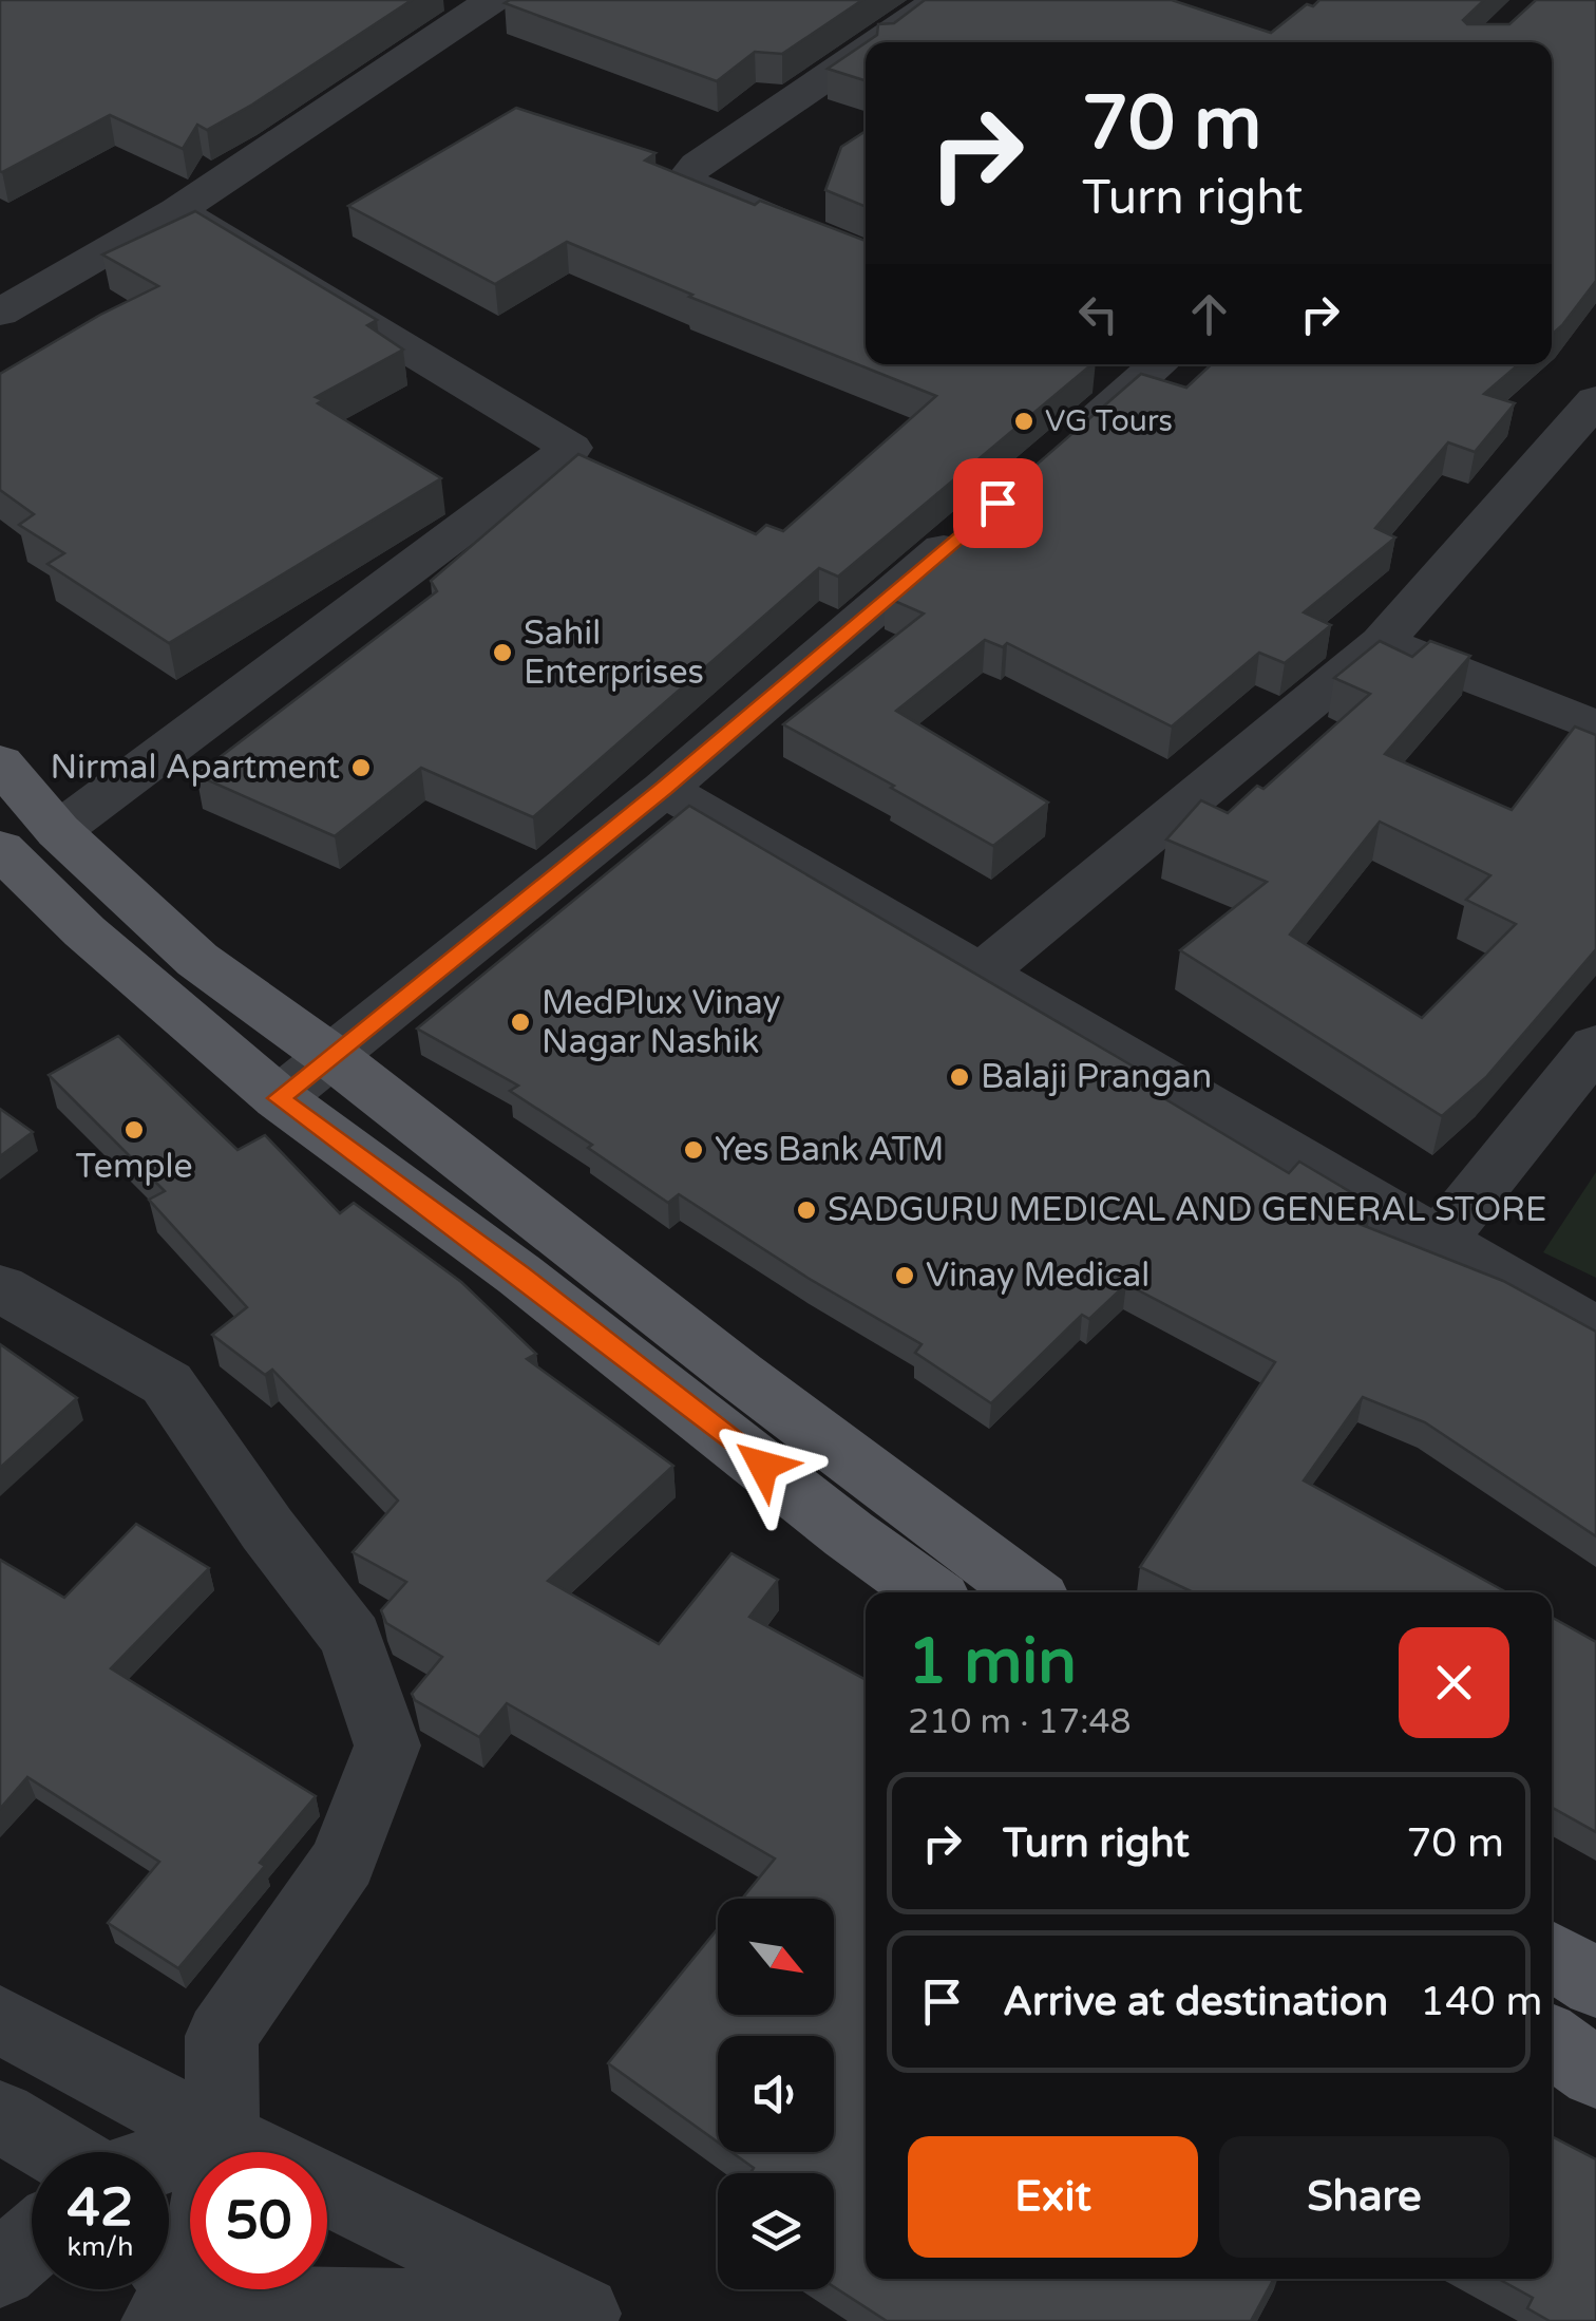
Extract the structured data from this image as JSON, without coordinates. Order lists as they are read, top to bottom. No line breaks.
{"places":["VG Tours","Sahil Enterprises","Nirmal Apartment","MedPlux Vinay Nagar Nashik","Balaji Prangan","Temple","Yes Bank ATM","SADGURU MEDICAL AND GENERAL STORE","Vinay Medical"],"north":"bottom right","page":{"turn":["70 m","Turn right"],"heading":["1 min","210 m · 17:48"],"list":[{"name":"Turn right","value":"70 m"},{"name":"Arrive at destination","value":"140 m"}],"buttons":["Exit","Share"],"speed":"42 km/h","limit":"50"}}
